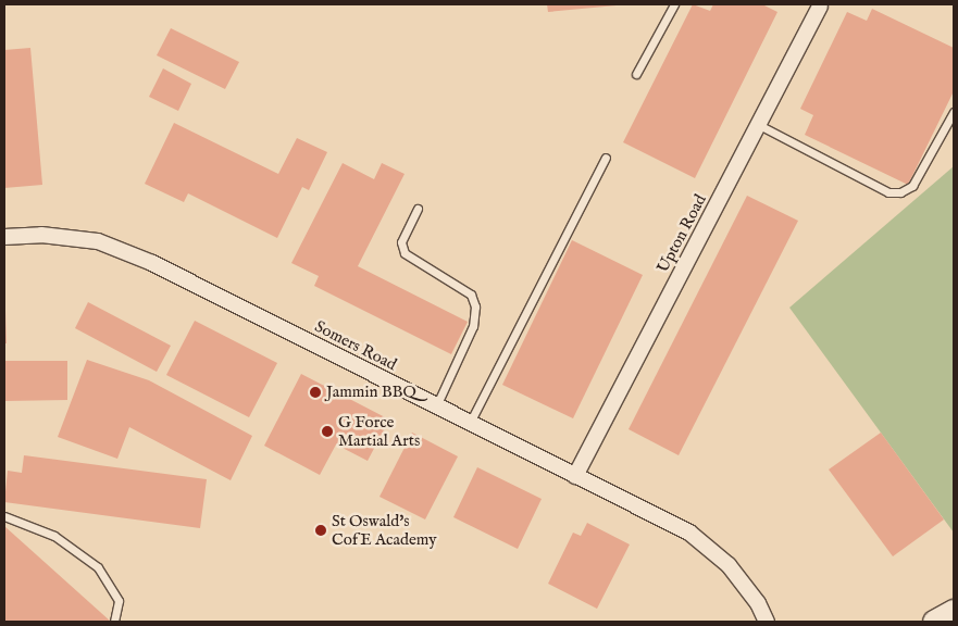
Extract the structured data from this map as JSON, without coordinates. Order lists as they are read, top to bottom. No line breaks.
{"streets":{"street":["Upton Road","Somers Road"]},"crossings":[["Upton Road","Somers Road"]],"places":["Jammin BBQ","G Force Martial Arts","St Oswald's CofE Academy"]}
